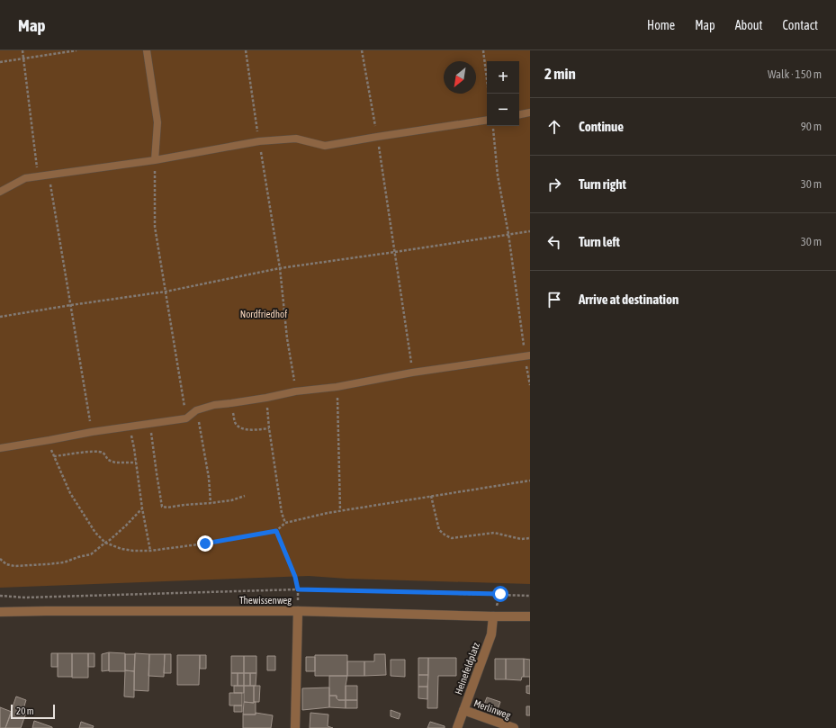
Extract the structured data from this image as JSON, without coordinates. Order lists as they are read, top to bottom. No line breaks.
{"streets":{"street":["Thewissenweg","Heinefeldplatz","Merlinweg"]},"crossings":[["Thewissenweg","Heinefeldplatz"],["Heinefeldplatz","Merlinweg"]],"parks":["Nordfriedhof"],"scale_bar":"20 m","north":"bottom left","page":{"header":"Map","nav":["Home","Map","About","Contact"],"heading":["2 min","Walk · 150 m"],"map_buttons":["+","−"],"list":[["Continue","90 m"],["Turn right","30 m"],["Turn left","30 m"],"Arrive at destination"],"scale":"20 m"}}
